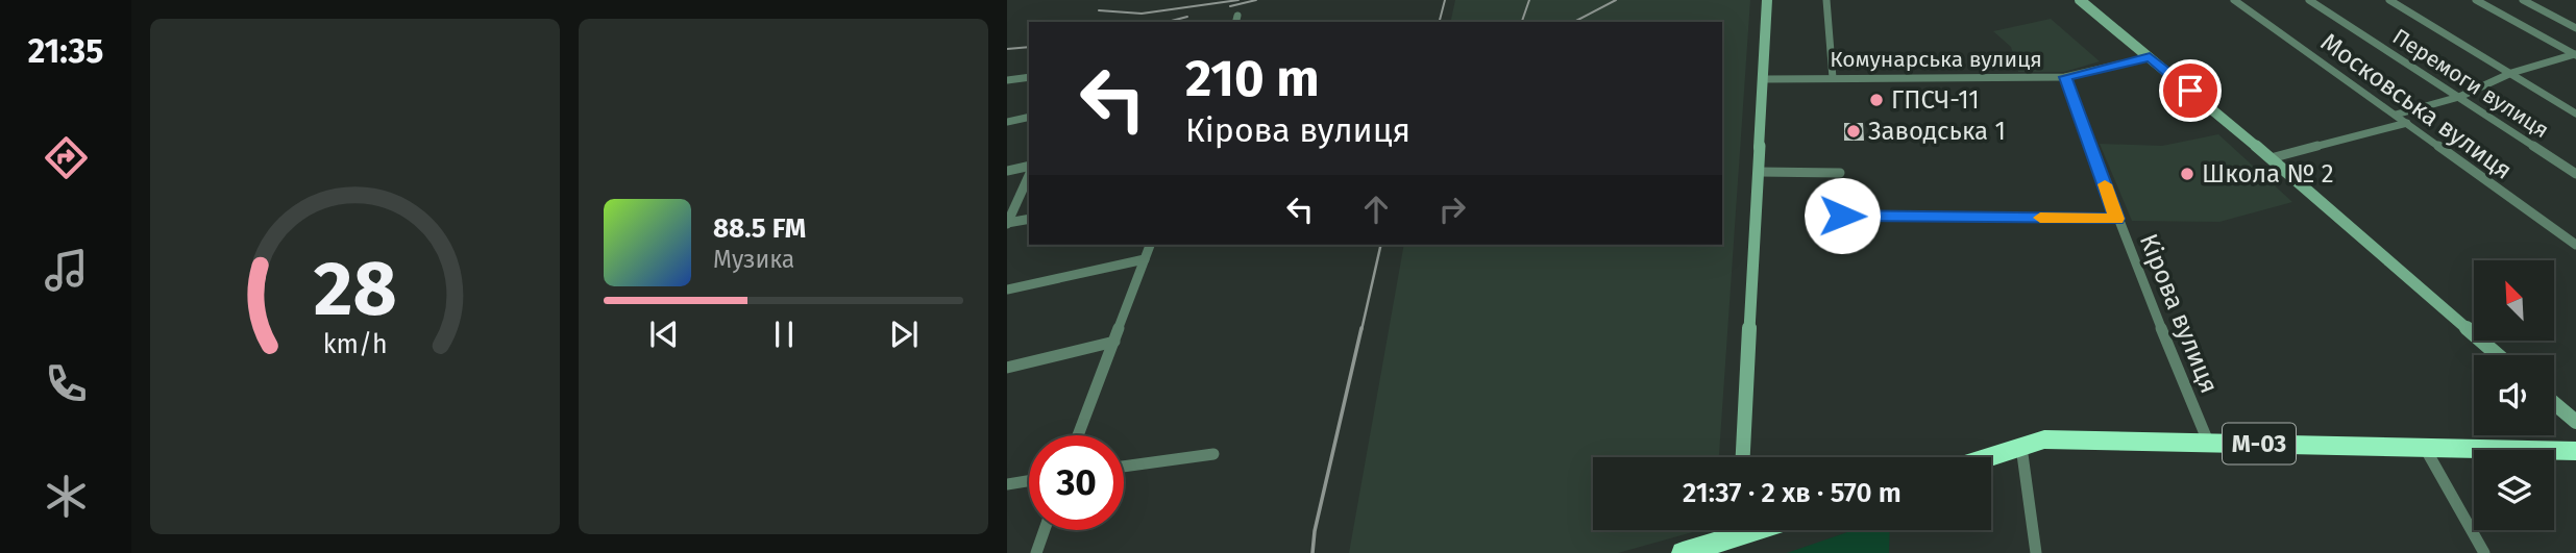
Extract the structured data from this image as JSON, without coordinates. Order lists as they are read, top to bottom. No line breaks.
{"streets":{"highway":["М-03"],"street":["Комунарська вулиця","Перемоги вулиця","Московська вулиця","Кірова вулиця"]},"crossings":[["Комунарська вулиця","Кірова вулиця"],["Кірова вулиця","М-03"]],"places":["ГПСЧ-11","Заводська 1","Школа № 2"],"north":"top left","page":{"tabs":"21:35","turn":["210 m","Кірова вулиця"],"song":["88.5 FM","Музика"],"limit":"30","trip":"21:37 · 2 хв · 570 m","gauge":["28","km/h"]}}
